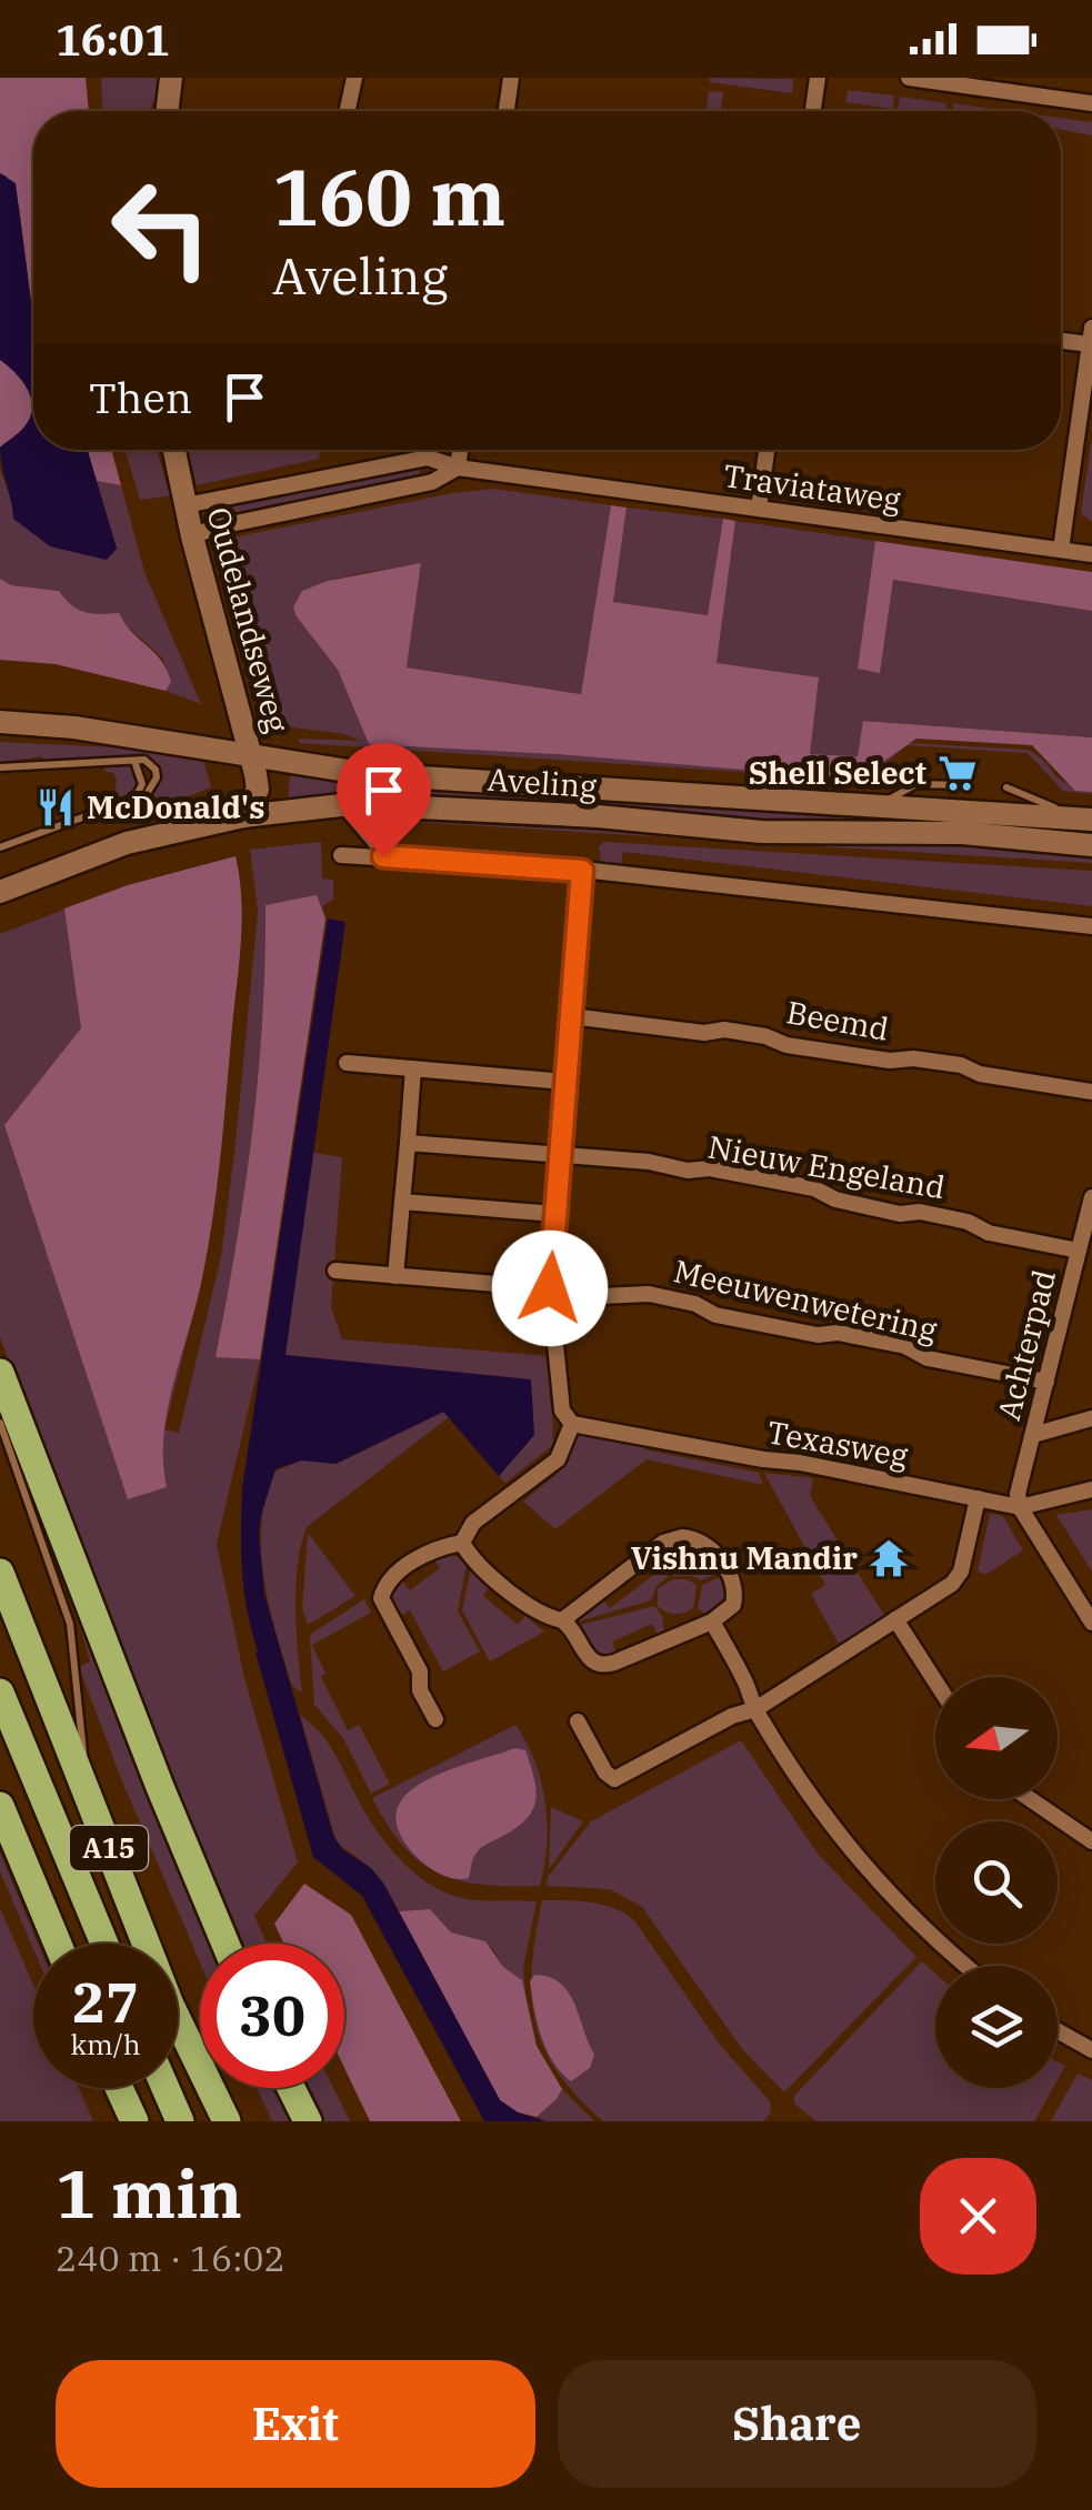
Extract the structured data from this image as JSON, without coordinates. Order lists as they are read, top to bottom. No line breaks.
{"streets":{"highway":["A15"],"main road":["Oudelandseweg","Aveling"],"street":["Traviataweg","Beemd","Nieuw Engeland","Meeuwenwetering","Achterpad","Texasweg"]},"crossings":[["Traviataweg","Oudelandseweg"],["Oudelandseweg","Aveling"],["Nieuw Engeland","Achterpad"],["Meeuwenwetering","Achterpad"],["Achterpad","Texasweg"]],"places":{"supermarket":["Shell Select"],"restaurant":["McDonald's"],"temple":["Vishnu Mandir"]},"north":"left","page":{"status":"16:01","turn":["160 m","Aveling"],"then":"Then","speed":"27 km/h","limit":"30","heading":["1 min","240 m · 16:02"],"buttons":["Exit","Share"]}}
